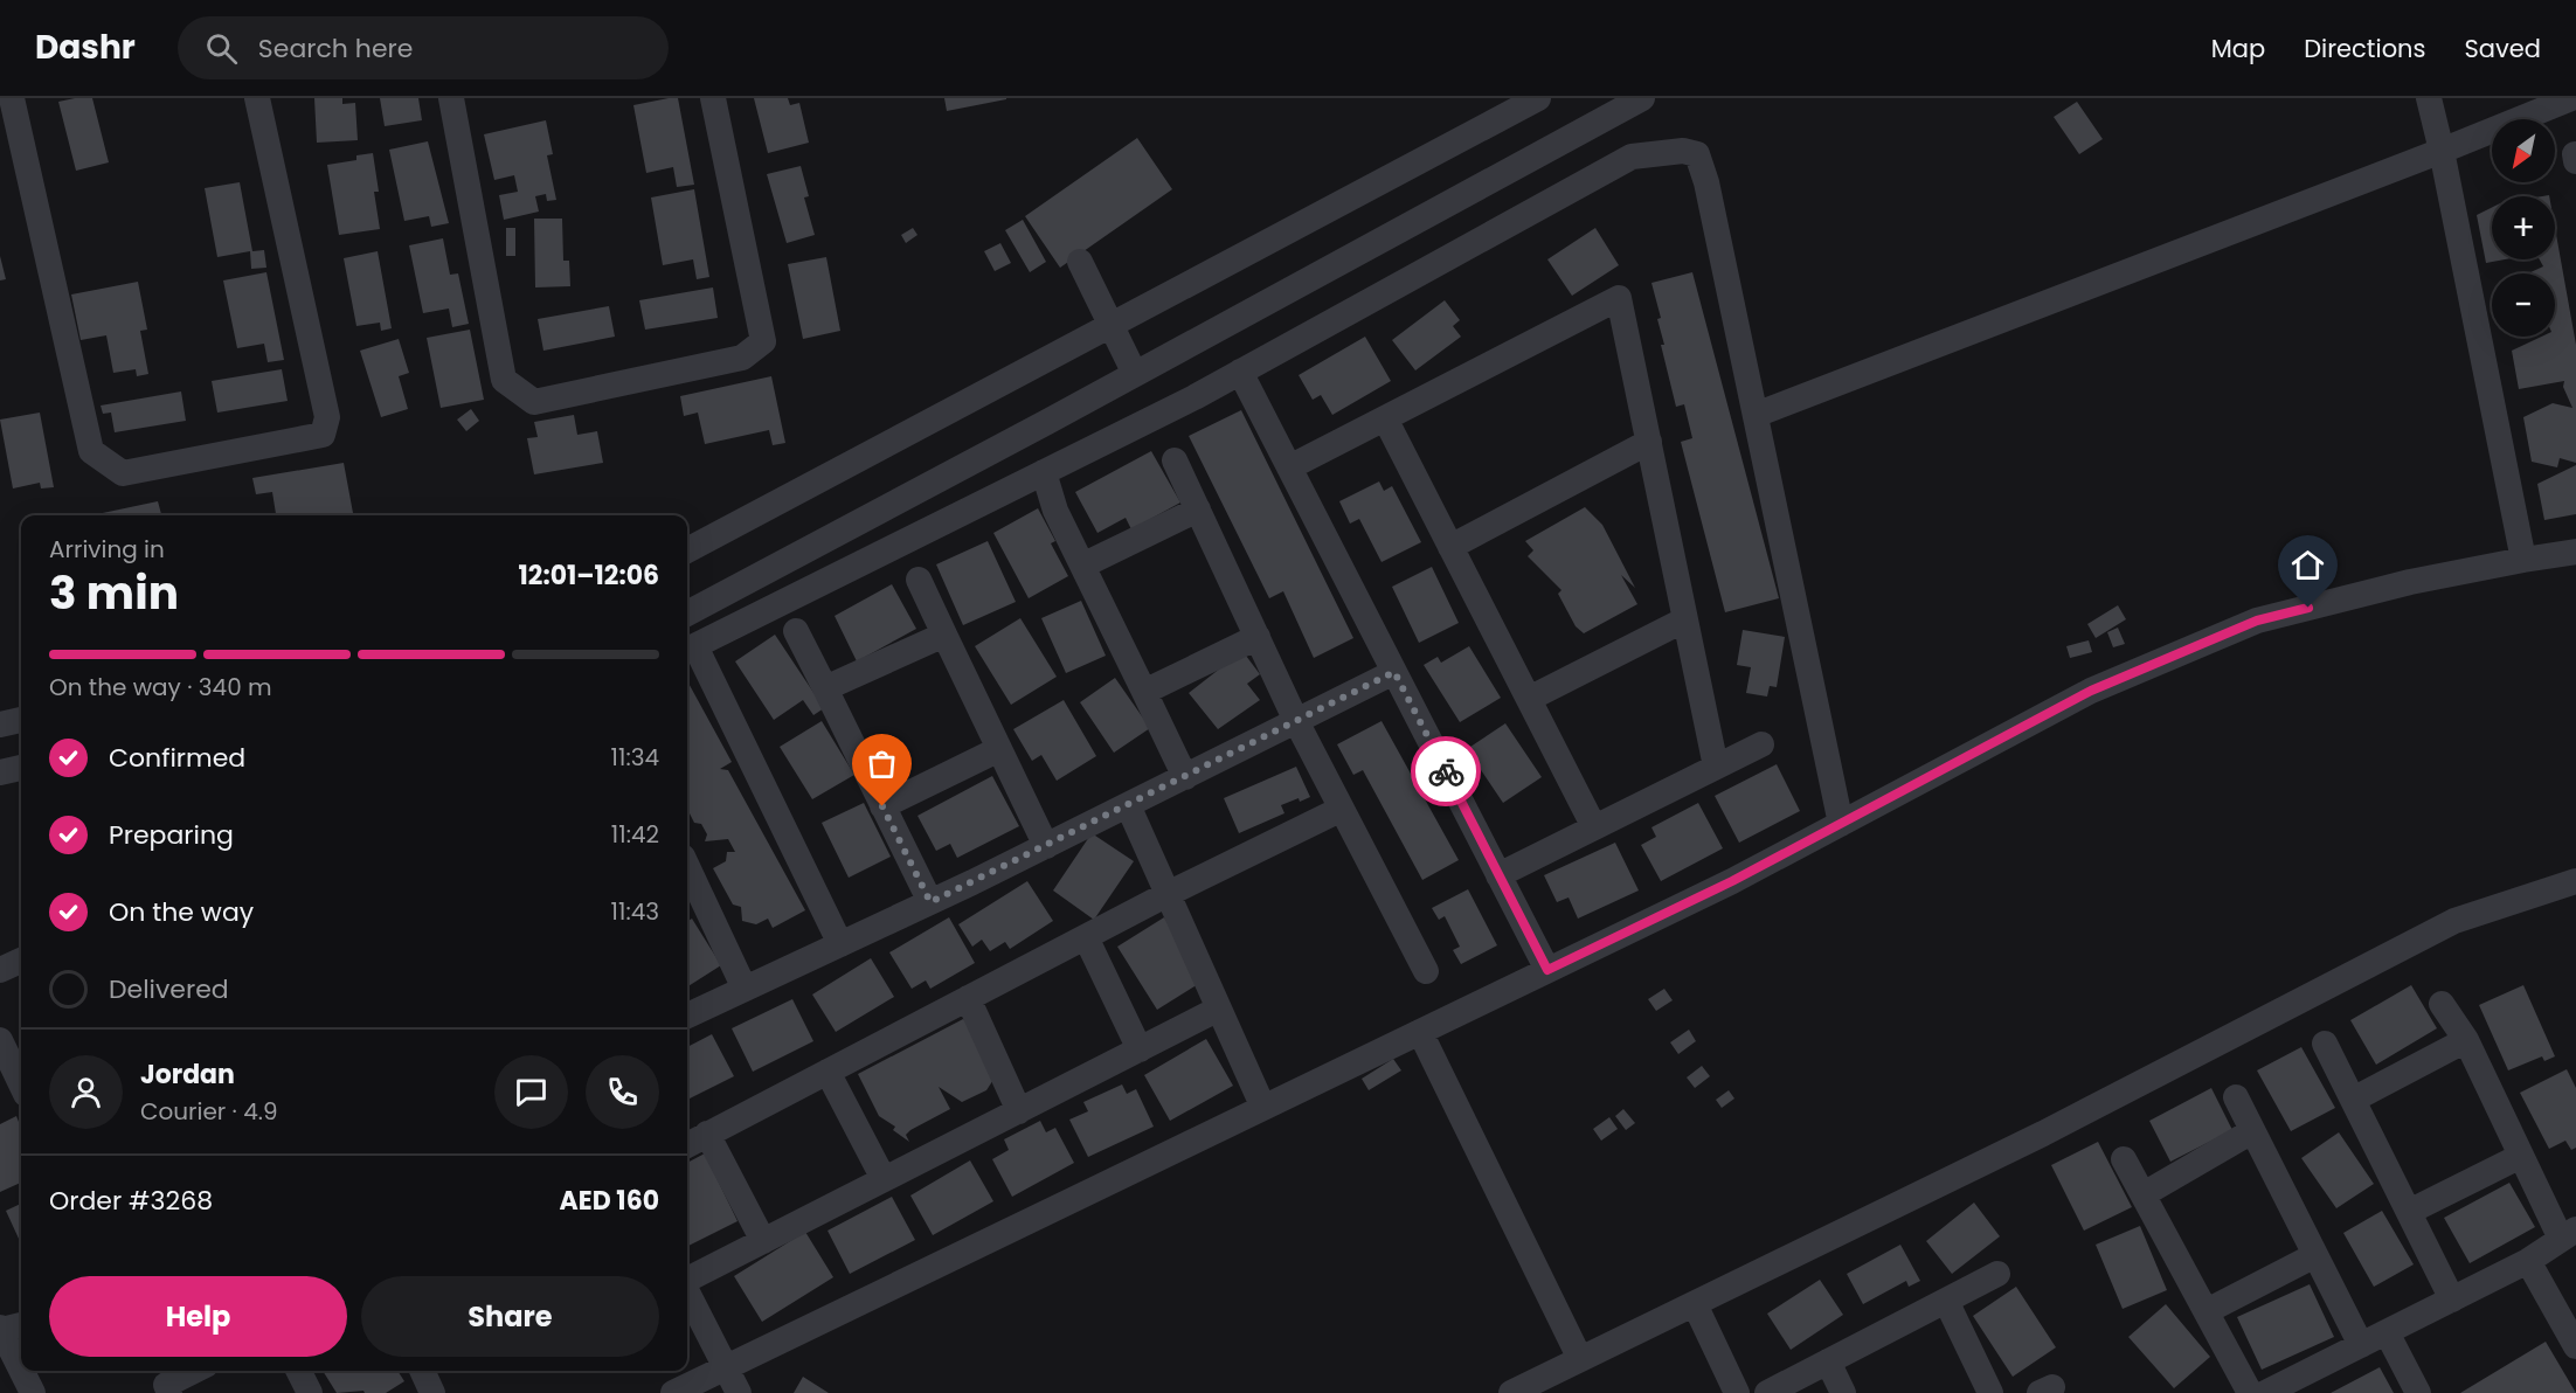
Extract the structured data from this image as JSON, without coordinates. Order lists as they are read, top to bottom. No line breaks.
{"north":"bottom left","page":{"header":"Dashr","search":"Search here","nav":["Map","Directions","Saved"],"map_buttons":["+","−"],"heading":["3 min","Arriving in","12:01–12:06"],"panel":["Jordan","Courier · 4.9","Order #3268","AED 160"],"bar":"On the way · 340 m","list":[["Confirmed","11:34"],["Preparing","11:42"],["On the way","11:43"],"Delivered"],"buttons":["Help","Share"]}}
